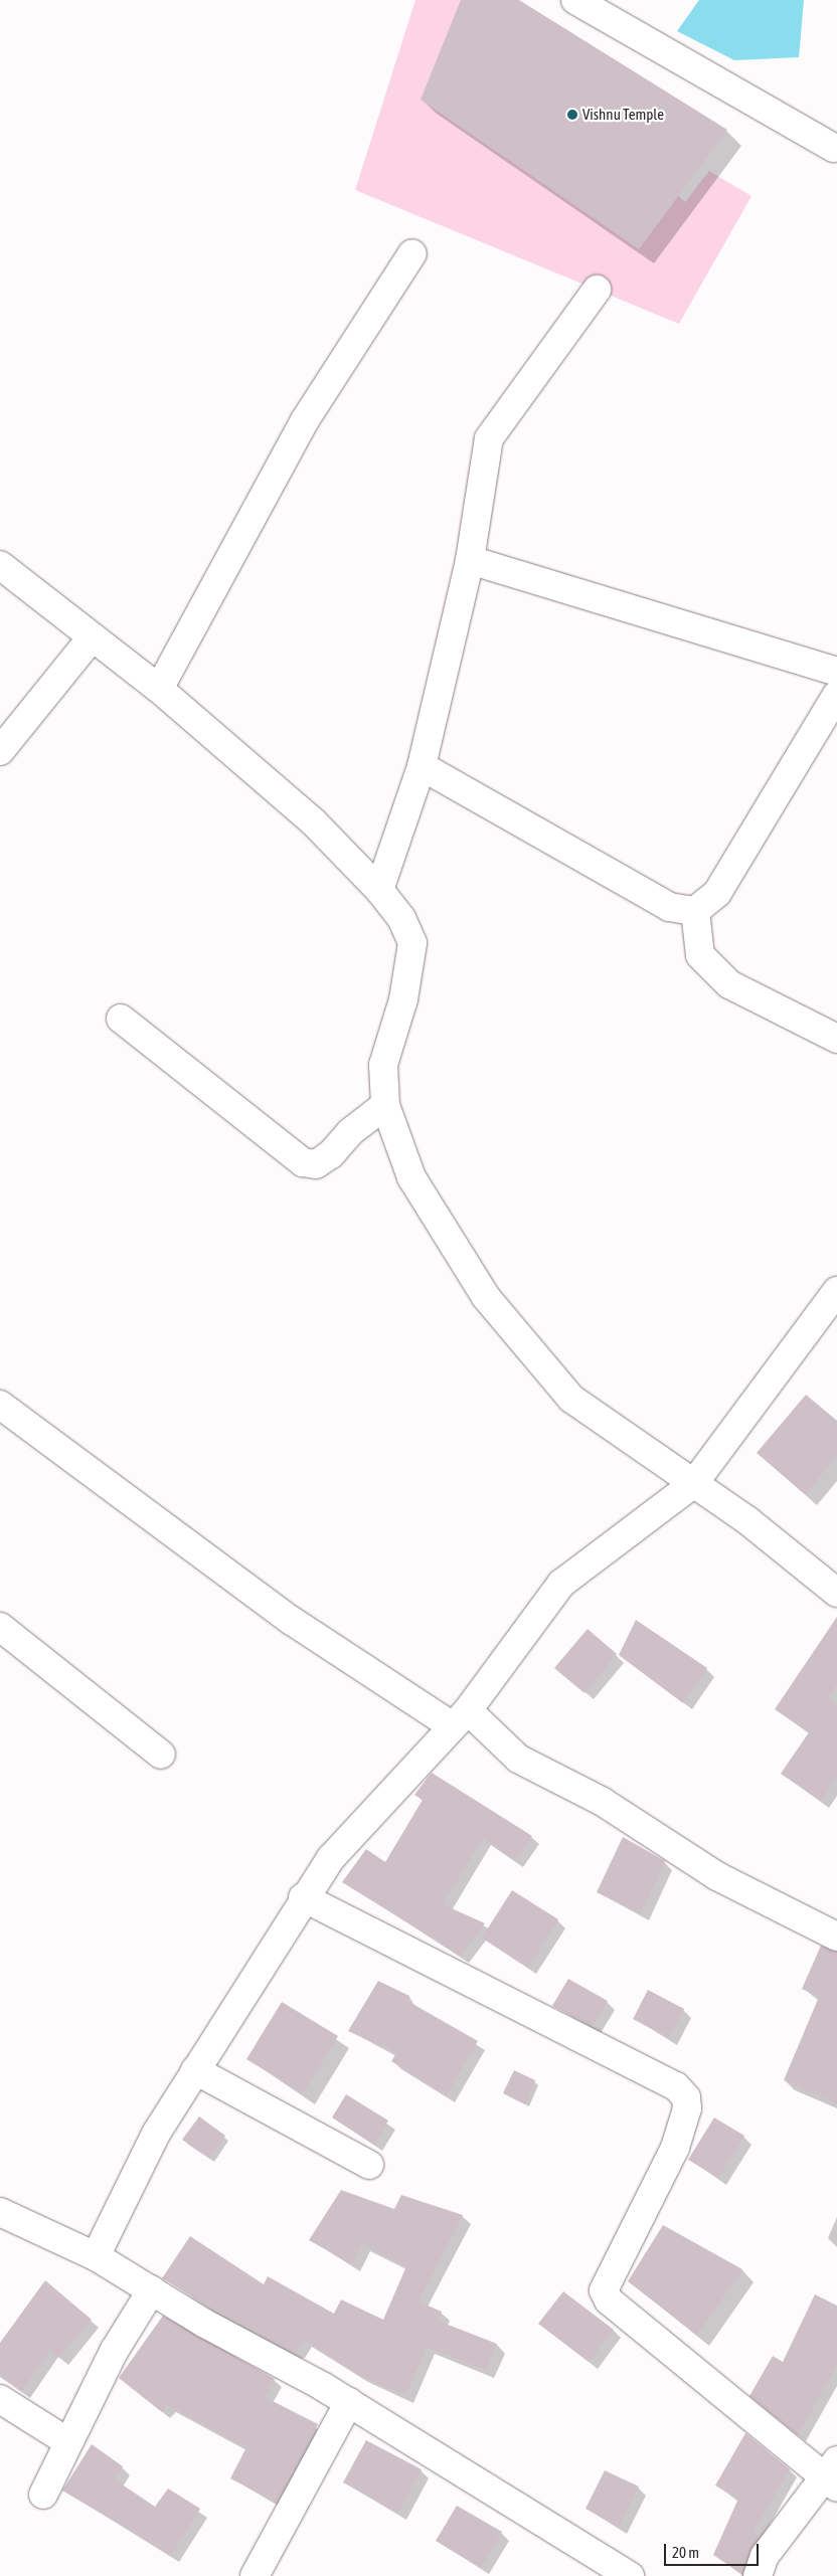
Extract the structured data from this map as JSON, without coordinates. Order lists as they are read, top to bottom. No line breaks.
{"places":["Vishnu Temple"],"scale_bar":"20 m"}
